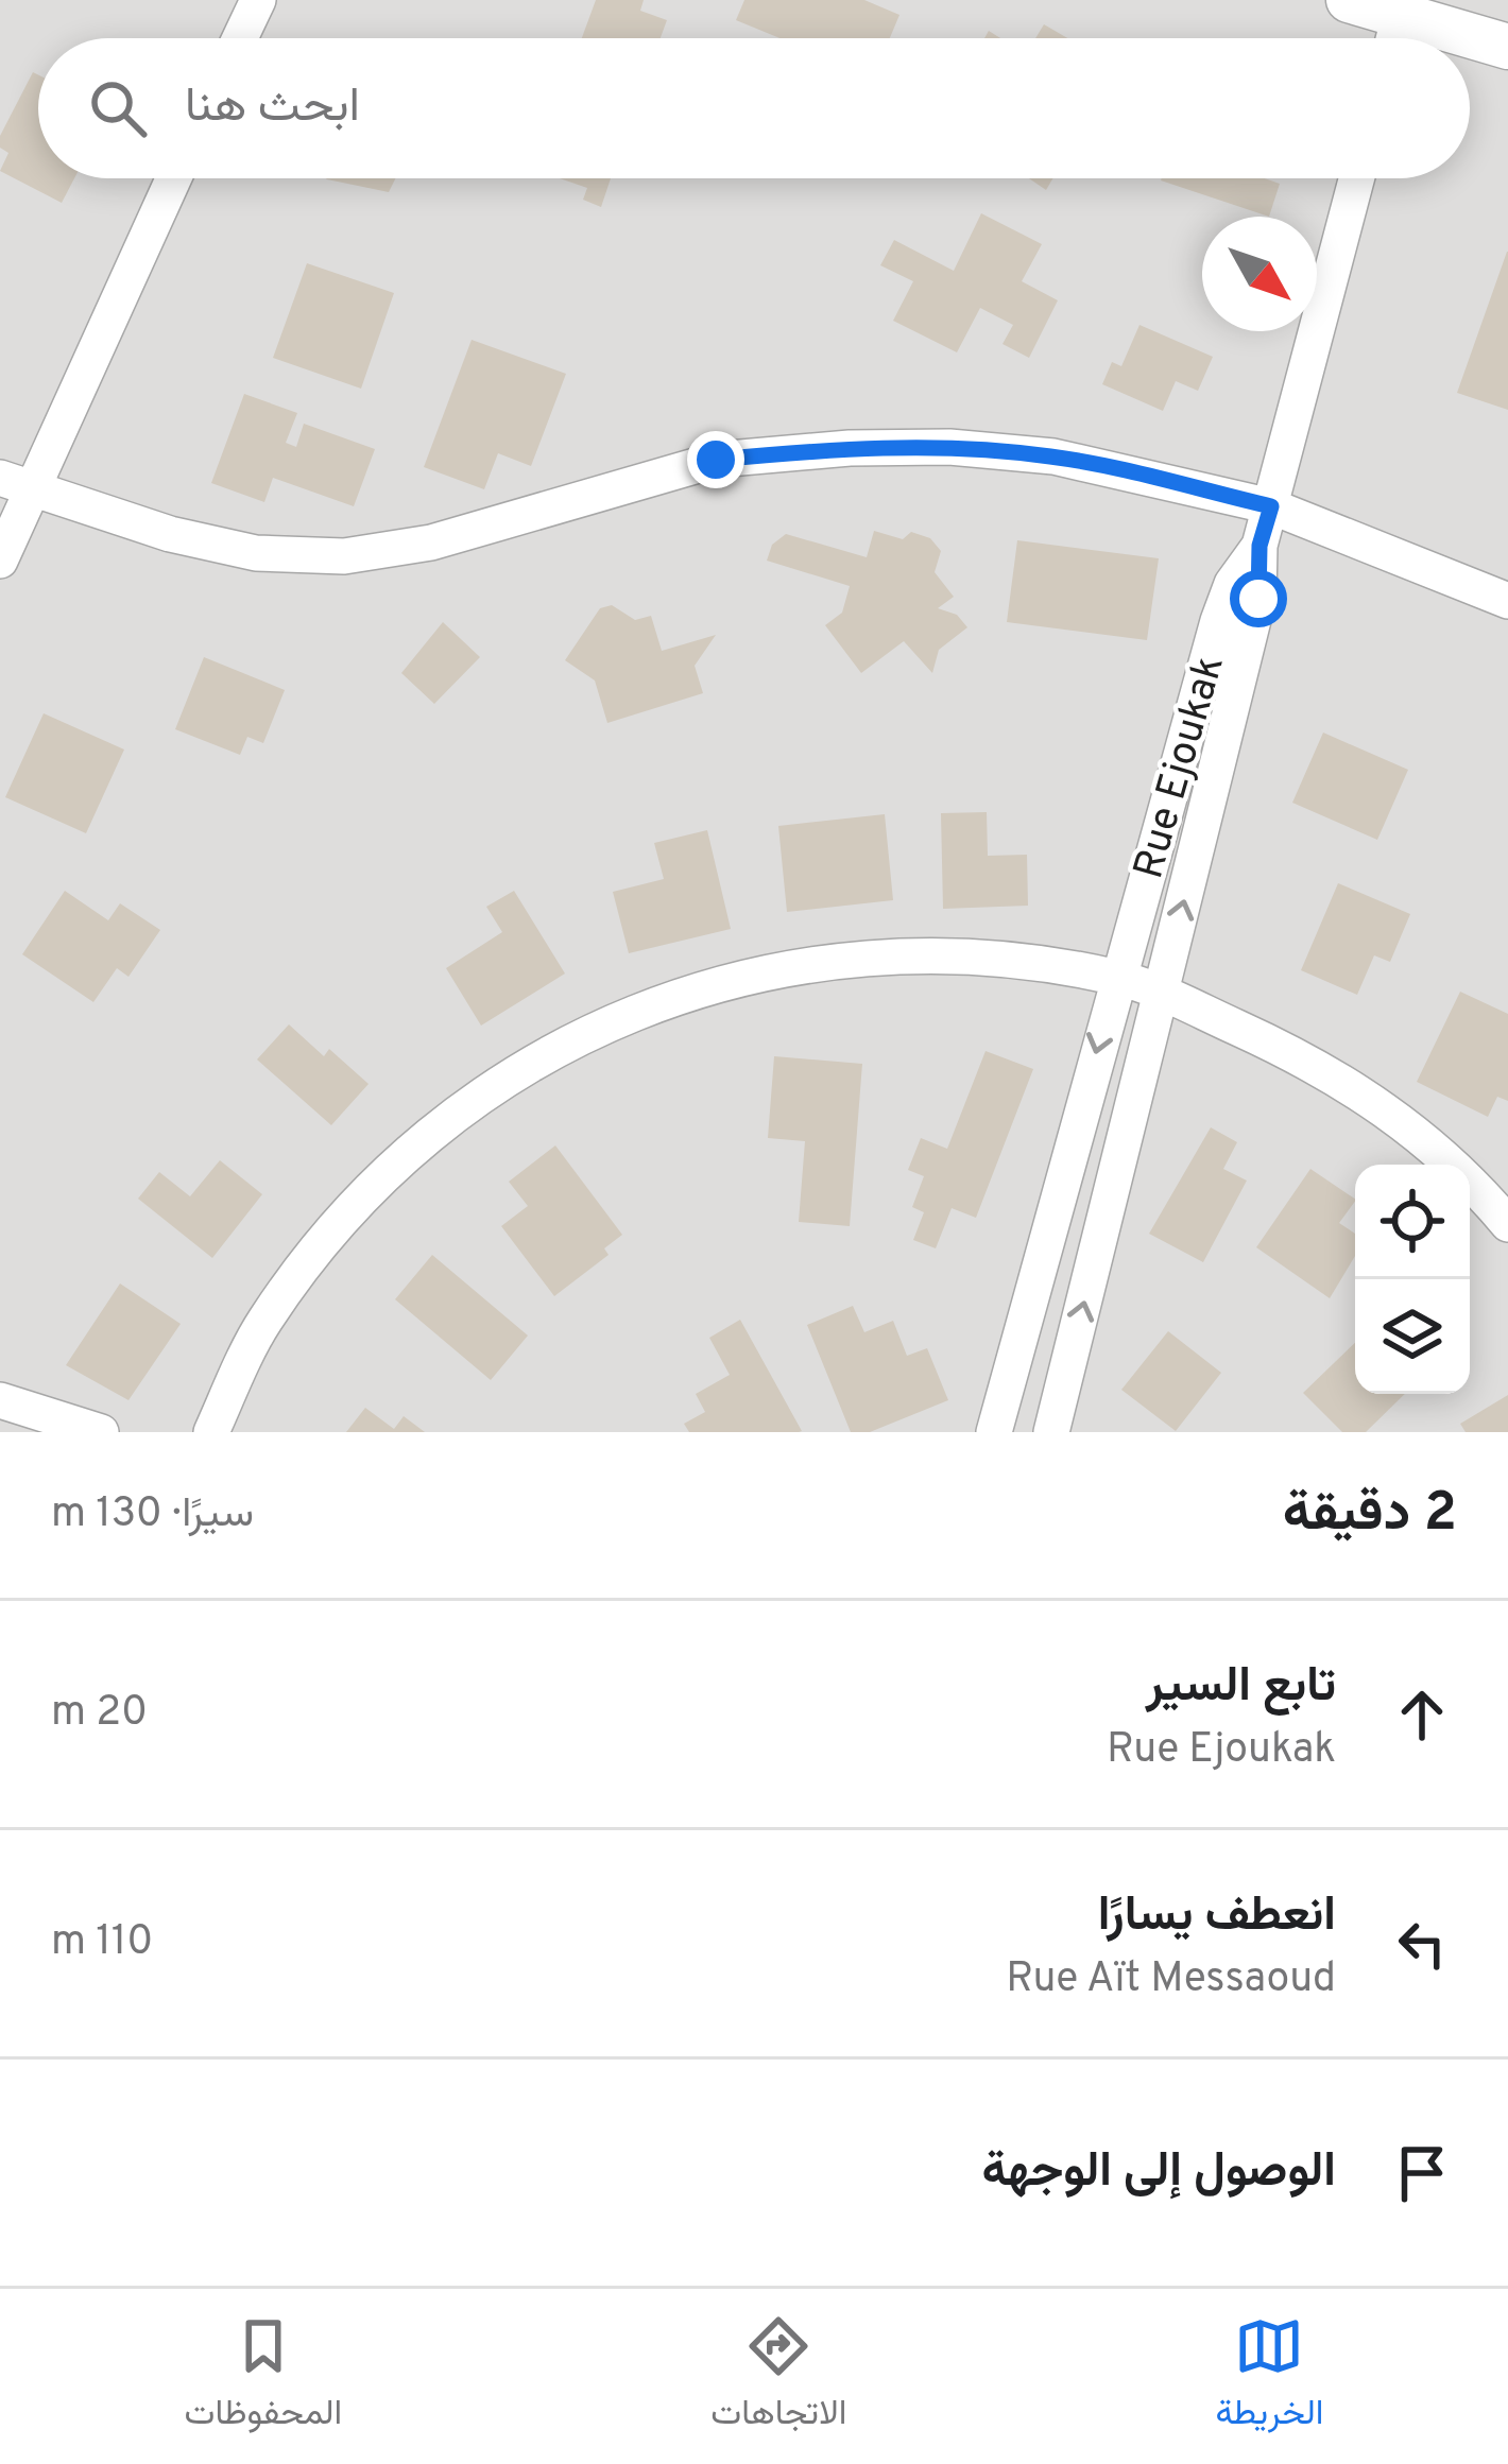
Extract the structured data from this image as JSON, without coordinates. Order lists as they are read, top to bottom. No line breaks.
{"streets":{"street":["Rue Ejoukak"]},"north":"bottom right","page":{"search":"ابحث هنا","heading":["2 دقيقة","سيرًا · 130 m"],"list":[["تابع السير","Rue Ejoukak","20 m"],["انعطف يسارًا","Rue Aït Messaoud","110 m"],"الوصول إلى الوجهة"],"nav":["الخريطة","الاتجاهات","المحفوظات"]}}
